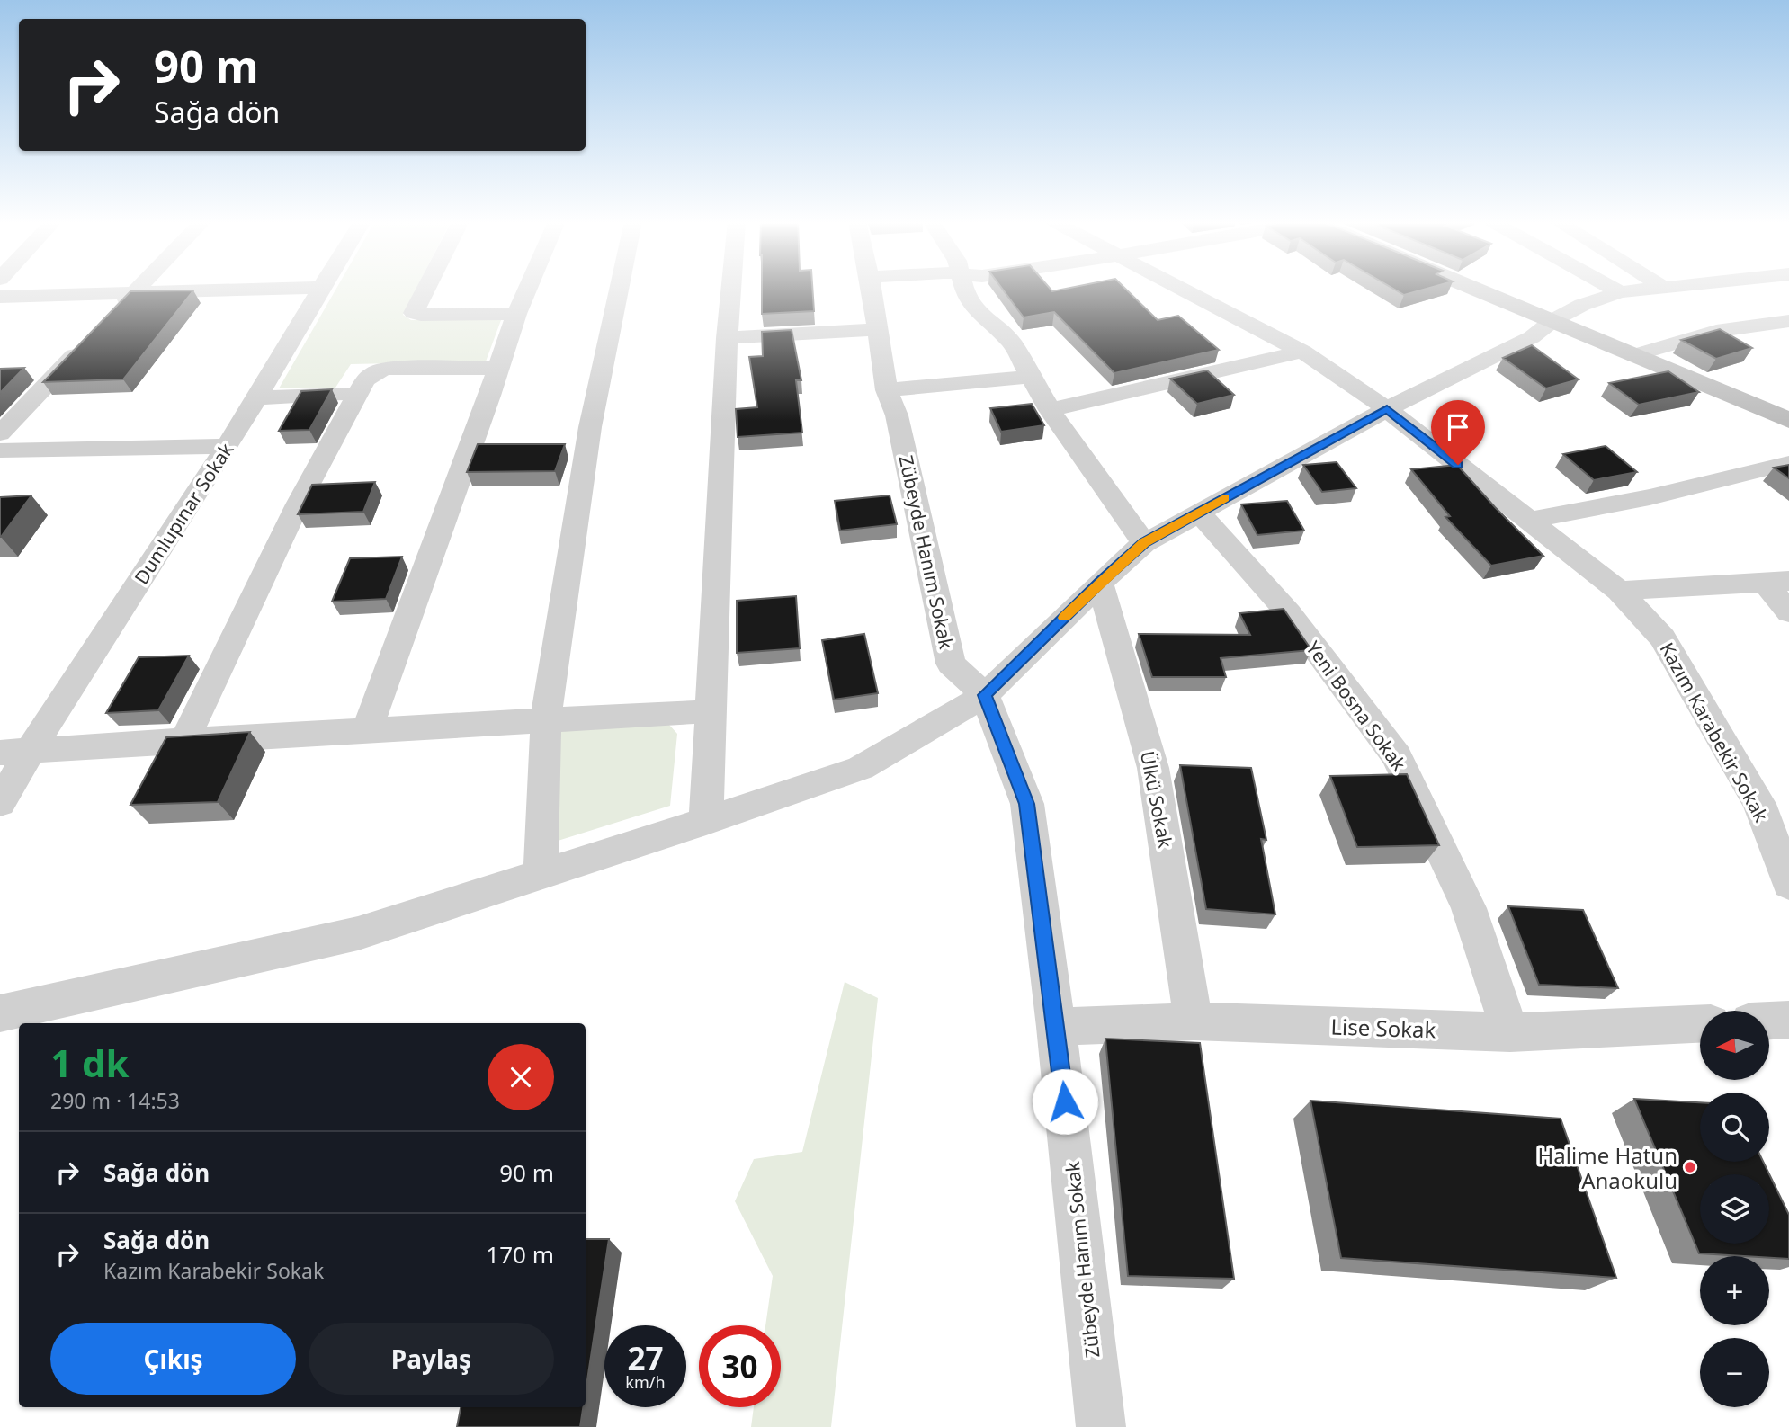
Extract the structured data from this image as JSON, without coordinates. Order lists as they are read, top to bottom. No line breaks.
{"streets":{"street":["Dumlupınar Sokak","Zübeyde Hanım Sokak","Yeni Bosna Sokak","Kazım Karabekir Sokak","Ülkü Sokak","Lise Sokak"]},"crossings":[["Zübeyde Hanım Sokak","Lise Sokak"],["Yeni Bosna Sokak","Lise Sokak"],["Ülkü Sokak","Lise Sokak"]],"places":["Halime Hatun Anaokulu"],"north":"left","page":{"turn":["90 m","Sağa dön"],"map_buttons":["+","−"],"heading":["1 dk","290 m · 14:53"],"list":[{"name":"Sağa dön","value":"90 m"},{"name":"Sağa dön","note":"Kazım Karabekir Sokak","value":"170 m"}],"buttons":["Çıkış","Paylaş"],"speed":"27 km/h","limit":"30"}}
